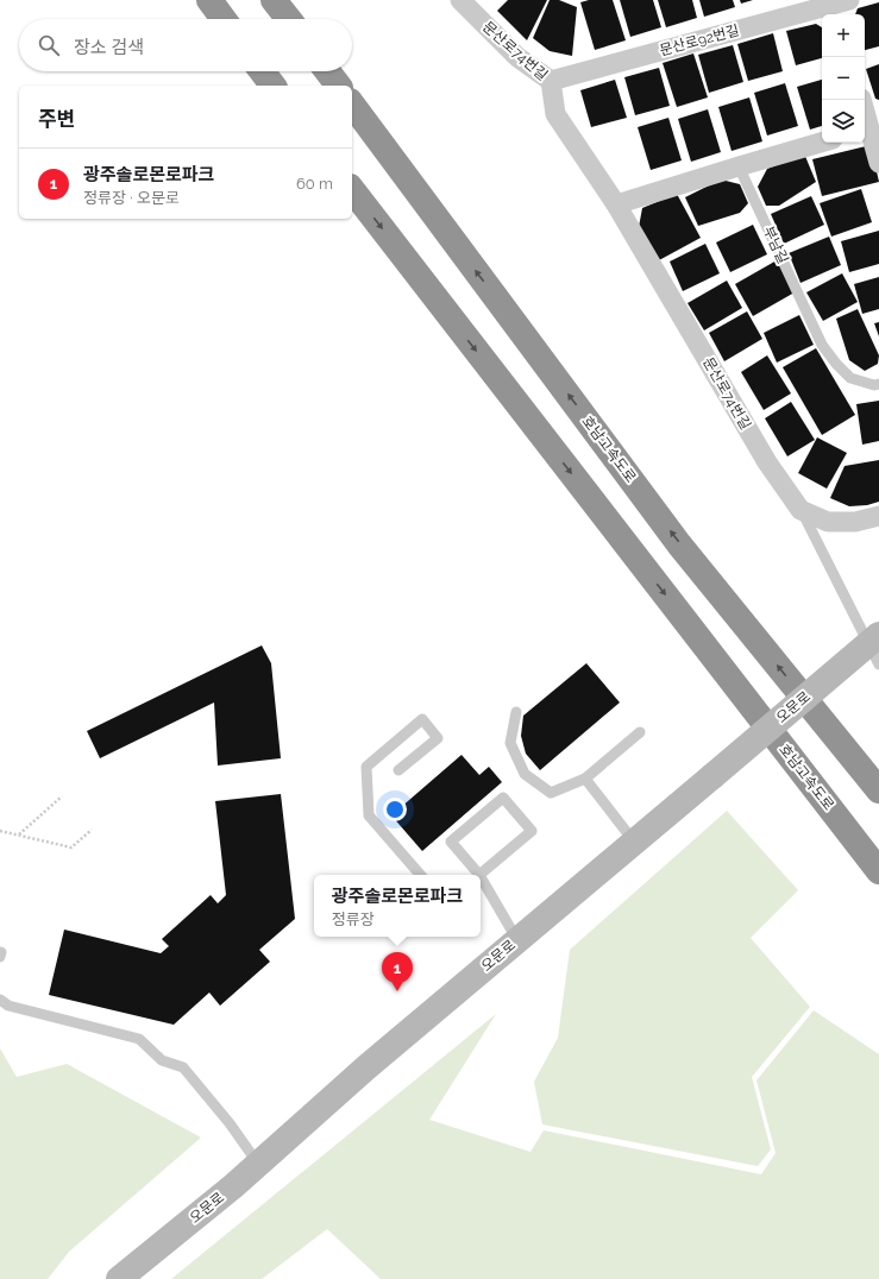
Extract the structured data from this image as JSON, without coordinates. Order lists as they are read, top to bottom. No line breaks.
{"streets":{"highway":["호남고속도로"],"main road":["오문로"],"street":["문산로92번길","문산로74번길"],"lane":["부남길"]},"crossings":[["문산로92번길","문산로74번길"]],"page":{"map_buttons":["+","−"],"search":"장소 검색","heading":"주변","list":[{"mark":"1","name":"광주솔로몬로파크","note":"정류장 · 오문로","value":"60 m"}],"popup":["광주솔로몬로파크","정류장"],"pins":"1"}}
